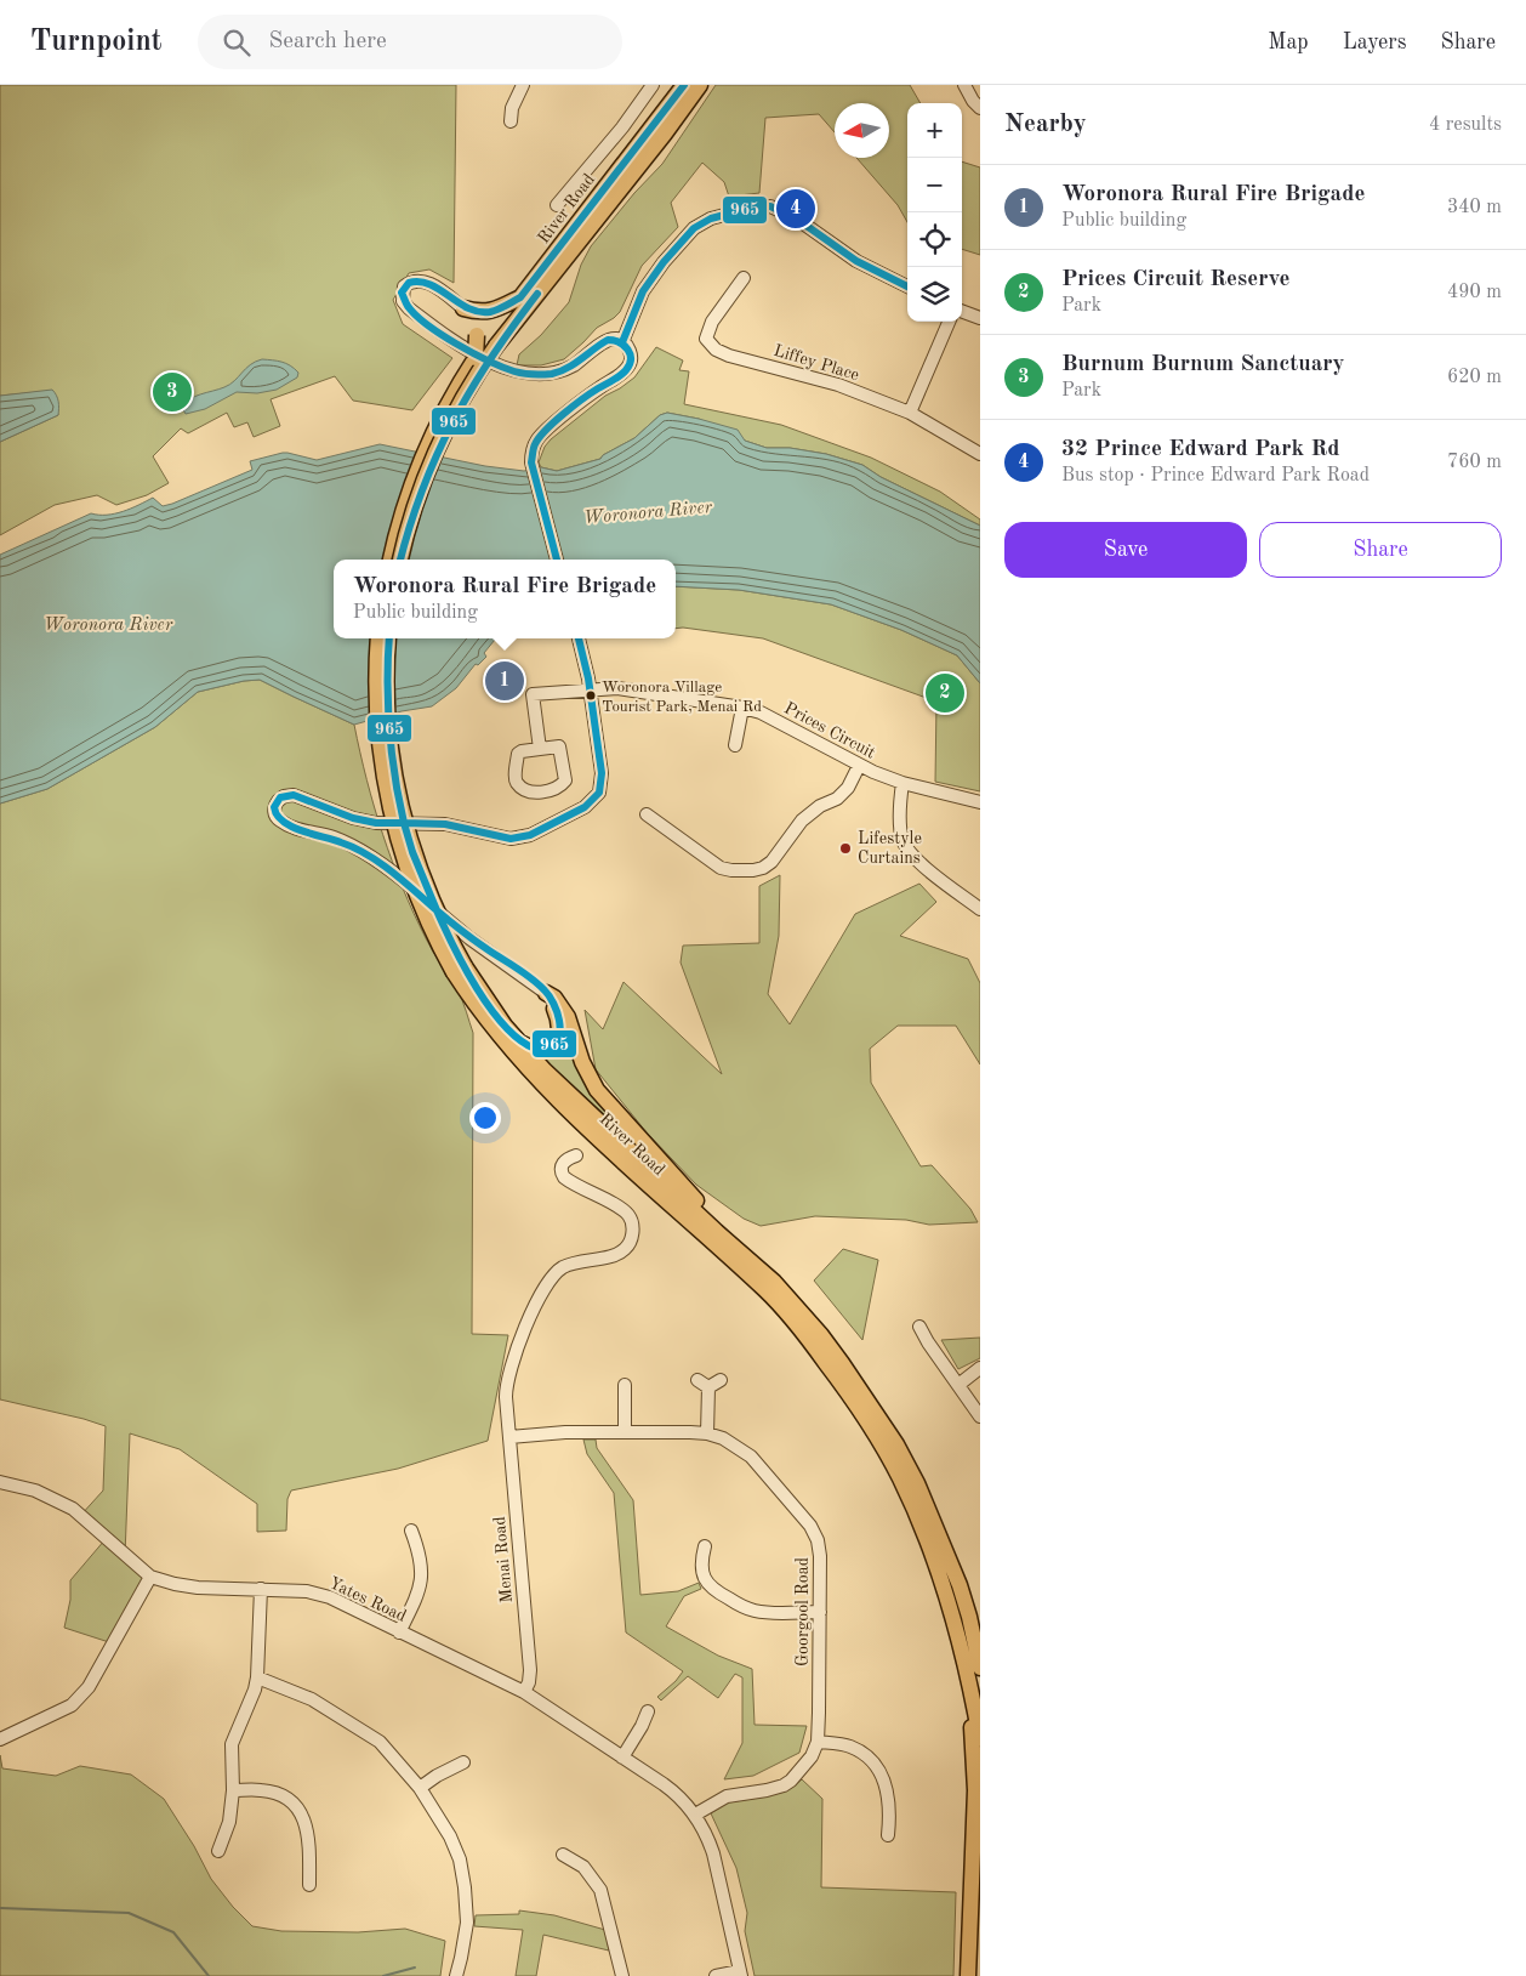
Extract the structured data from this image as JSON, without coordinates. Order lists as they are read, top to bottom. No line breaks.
{"streets":{"main road":["River Road"],"street":["Liffey Place","Prices Circuit","Menai Road","Yates Road","Goorgool Road"]},"crossings":[["Menai Road","Yates Road"],["Menai Road","Goorgool Road"]],"water":["Woronora River"],"places":["Woronora Village Tourist Park, Menai Rd","Lifestyle Curtains"],"lines":["transit line 965"],"north":"left","page":{"header":"Turnpoint","search":"Search here","nav":["Map","Layers","Share"],"heading":["Nearby","4 results"],"map_buttons":["+","−"],"list":[{"mark":"1","name":"Woronora Rural Fire Brigade","note":"Public building","value":"340 m"},{"mark":"2","name":"Prices Circuit Reserve","note":"Park","value":"490 m"},{"mark":"3","name":"Burnum Burnum Sanctuary","note":"Park","value":"620 m"},{"mark":"4","name":"32 Prince Edward Park Rd","note":"Bus stop · Prince Edward Park Road","value":"760 m"}],"pins":["4","3","1","2"],"buttons":["Save","Share"],"popup":["Woronora Rural Fire Brigade","Public building"]}}
